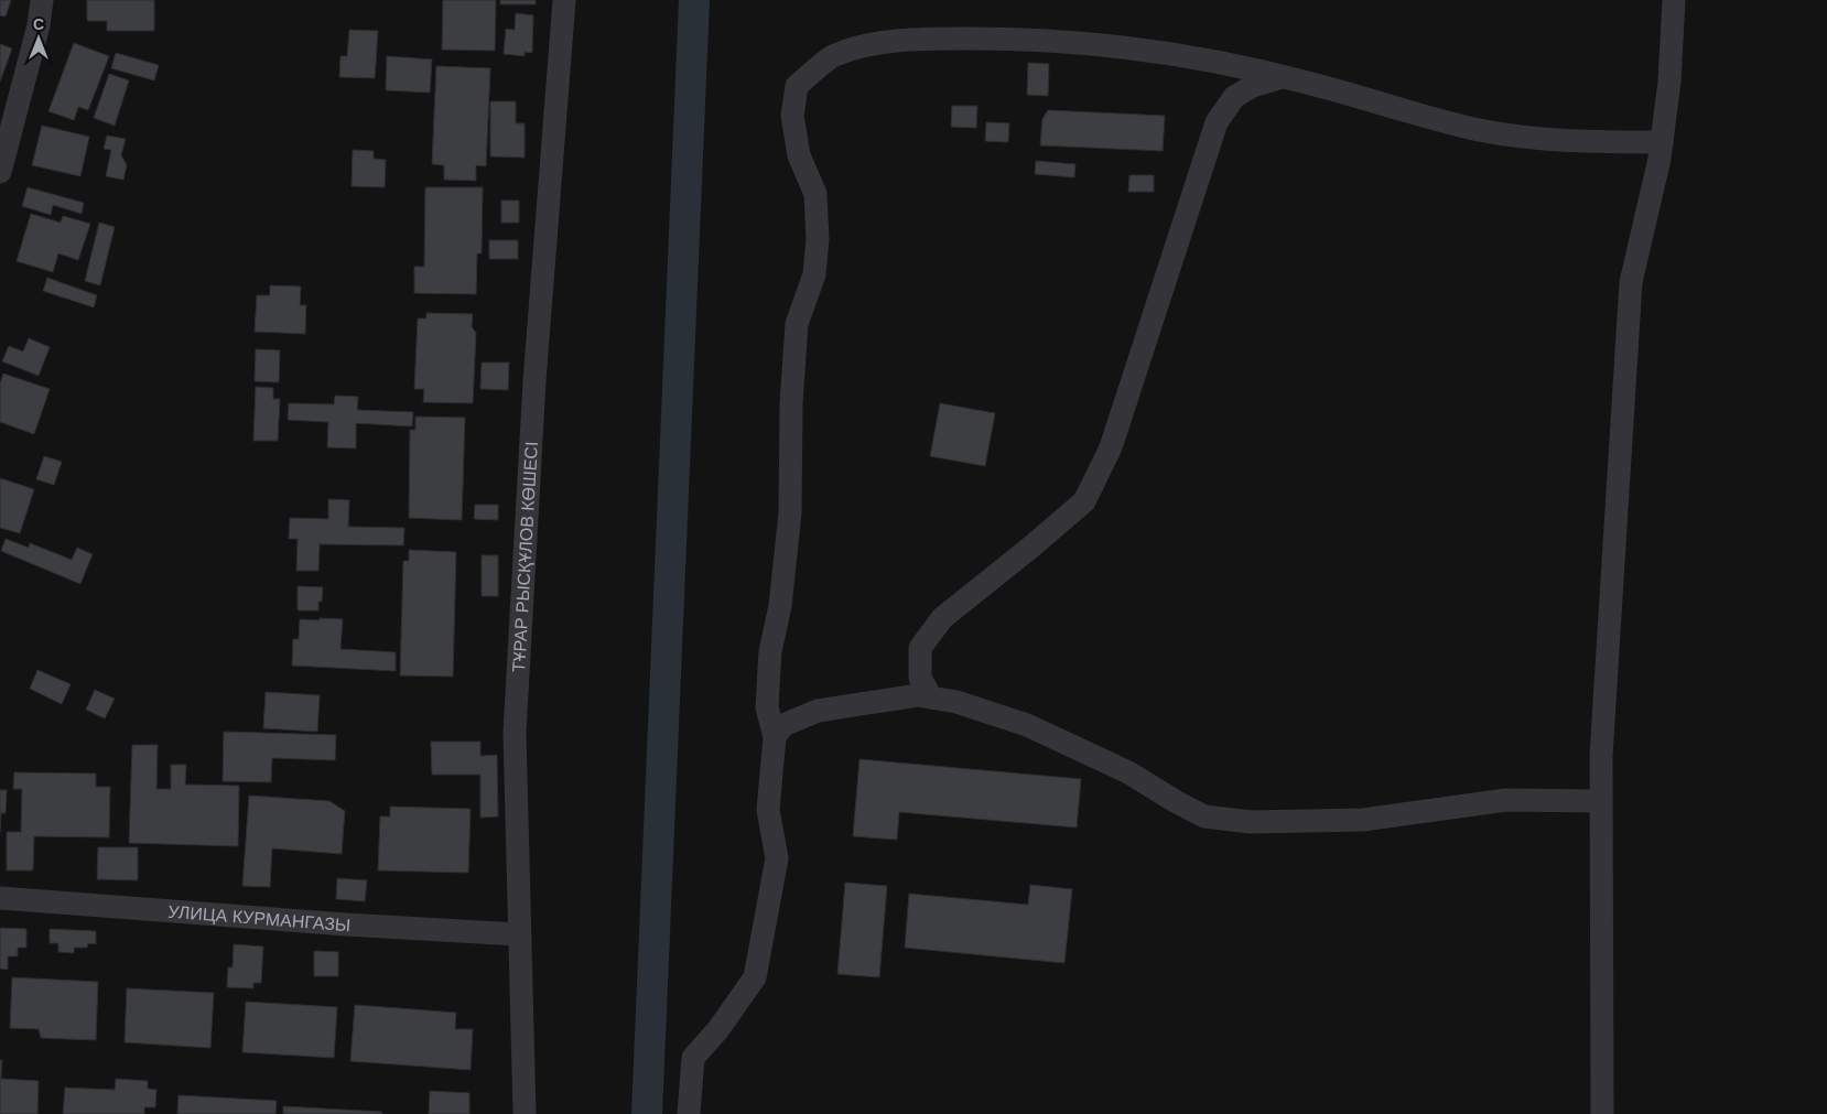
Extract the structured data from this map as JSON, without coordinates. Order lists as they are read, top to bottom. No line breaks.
{"streets":{"street":["ТҰРАР РЫСҚҰЛОВ КӨШЕСІ","УЛИЦА КУРМАНГАЗЫ"]},"crossings":[["ТҰРАР РЫСҚҰЛОВ КӨШЕСІ","УЛИЦА КУРМАНГАЗЫ"]],"north":"top"}
